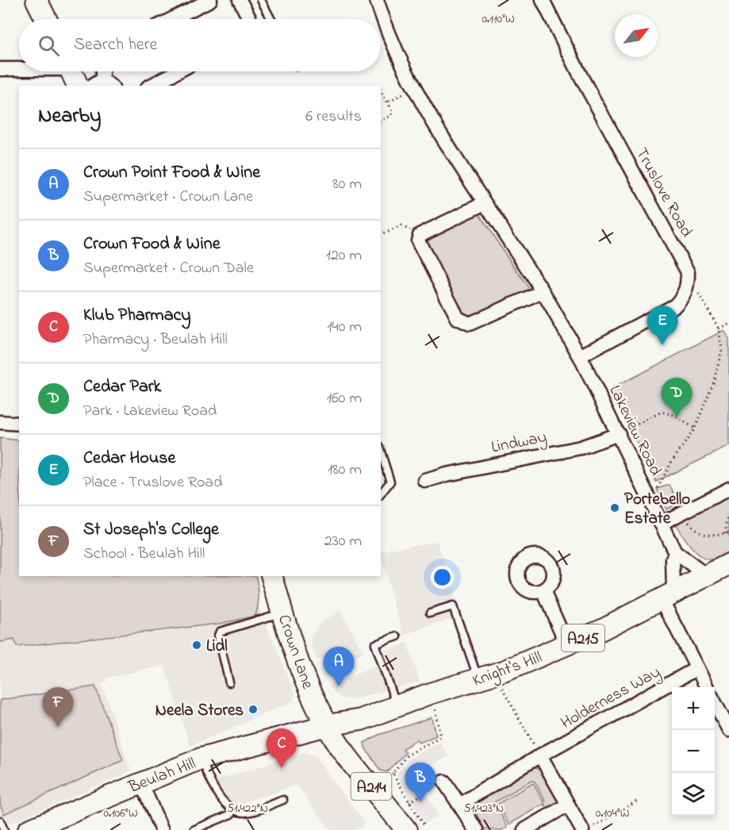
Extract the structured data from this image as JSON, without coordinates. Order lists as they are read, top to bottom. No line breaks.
{"streets":{"main road":["A215","Crown Lane","Knight's Hill","Beulah Hill","A214"],"street":["Truslove Road","Lakeview Road","Lindway","Holderness Way"]},"crossings":[["Lakeview Road","Lindway"],["Lakeview Road","Knight's Hill"],["Crown Lane","Knight's Hill"],["Crown Lane","Beulah Hill"],["Crown Lane","A214"],["Knight's Hill","Beulah Hill"],["Knight's Hill","A214"],["Beulah Hill","A214"]],"places":["Portebello Estate","Lidl","Neela Stores"],"north":"top right","page":{"search":"Search here","heading":["Nearby","6 results"],"list":[{"mark":"A","name":"Crown Point Food & Wine","note":"Supermarket · Crown Lane","value":"80 m"},{"mark":"B","name":"Crown Food & Wine","note":"Supermarket · Crown Dale","value":"120 m"},{"mark":"C","name":"Klub Pharmacy","note":"Pharmacy · Beulah Hill","value":"140 m"},{"mark":"D","name":"Cedar Park","note":"Park · Lakeview Road","value":"160 m"},{"mark":"E","name":"Cedar House","note":"Place · Truslove Road","value":"180 m"},{"mark":"F","name":"St Joseph's College","note":"School · Beulah Hill","value":"230 m"}],"pins":["E","D","A","F","C","B"],"map_buttons":["+","−"]},"coordinates":["0.110°W","51.422°N","51.423°N","0.106°W","0.104°W"]}
